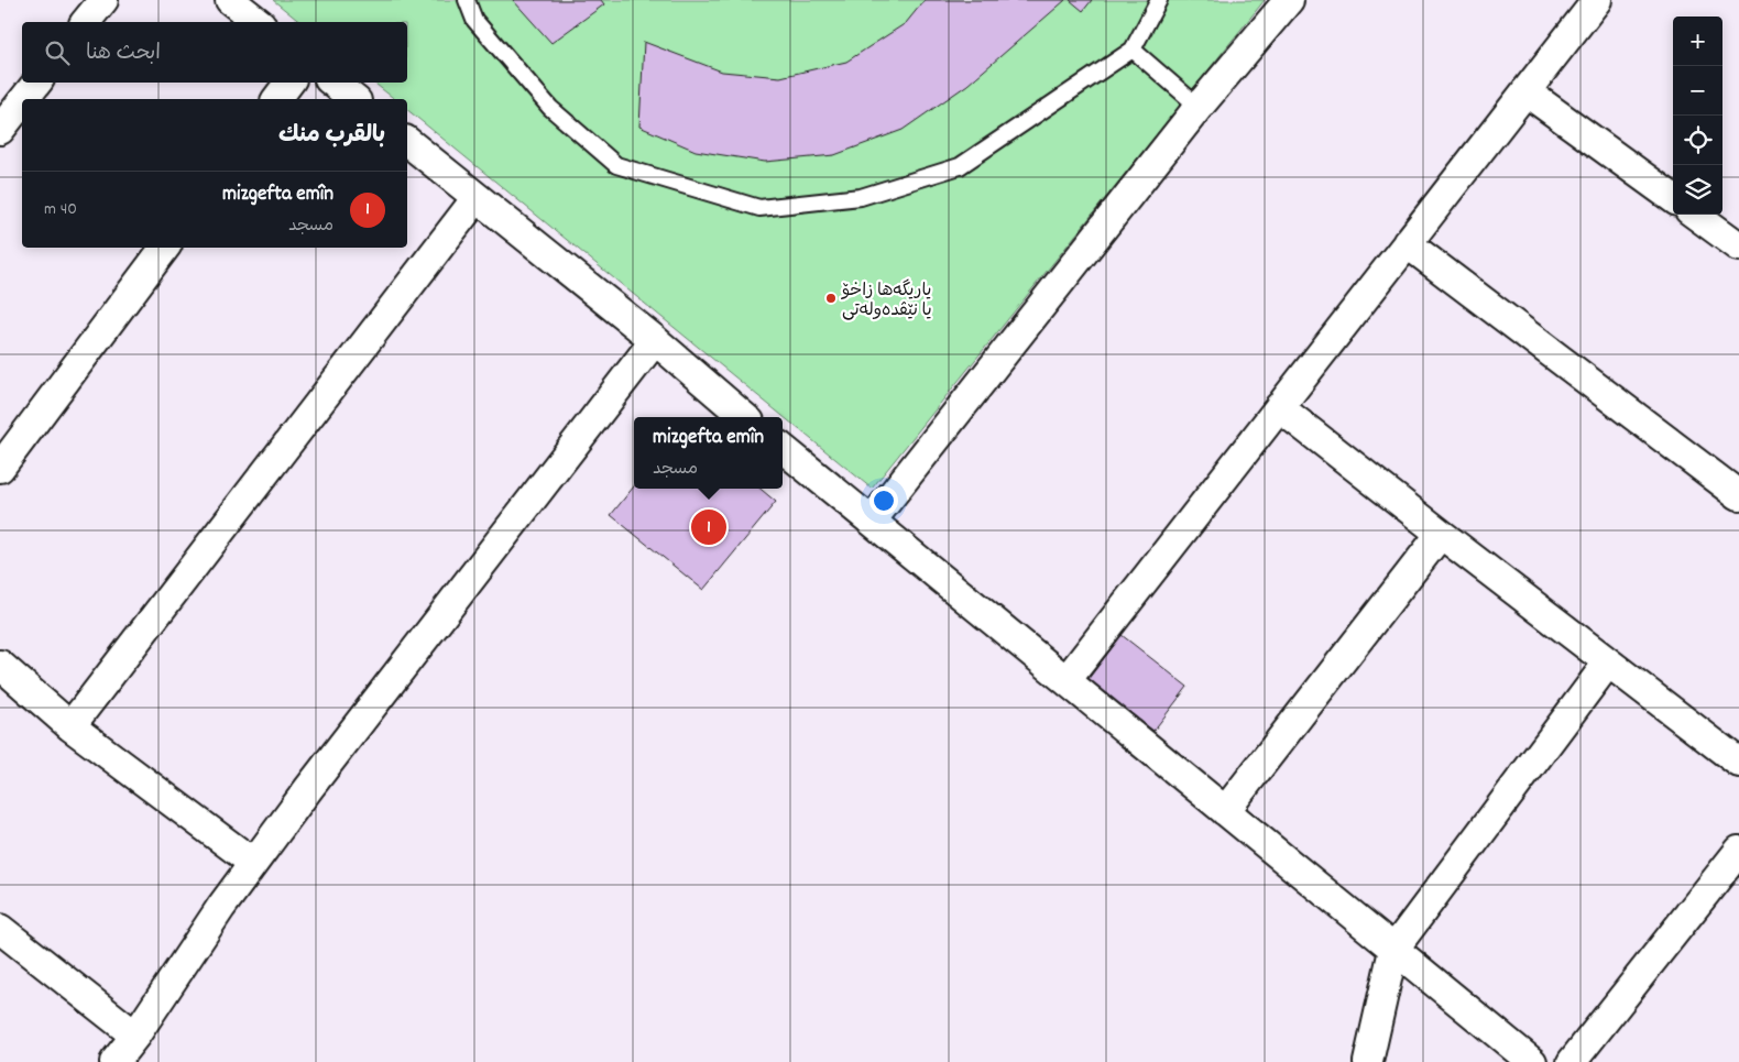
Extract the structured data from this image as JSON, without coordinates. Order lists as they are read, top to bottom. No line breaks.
{"places":["یاریگه‌ها زاخۆ یا نێڤده‌وله‌تی"],"page":{"map_buttons":["+","−"],"search":"ابحث هنا","heading":"بالقرب منك","list":[{"mark":"1","name":"mizgefta emîn","note":"مسجد","value":"40 m"}],"popup":["mizgefta emîn","مسجد"],"pins":"1"}}
